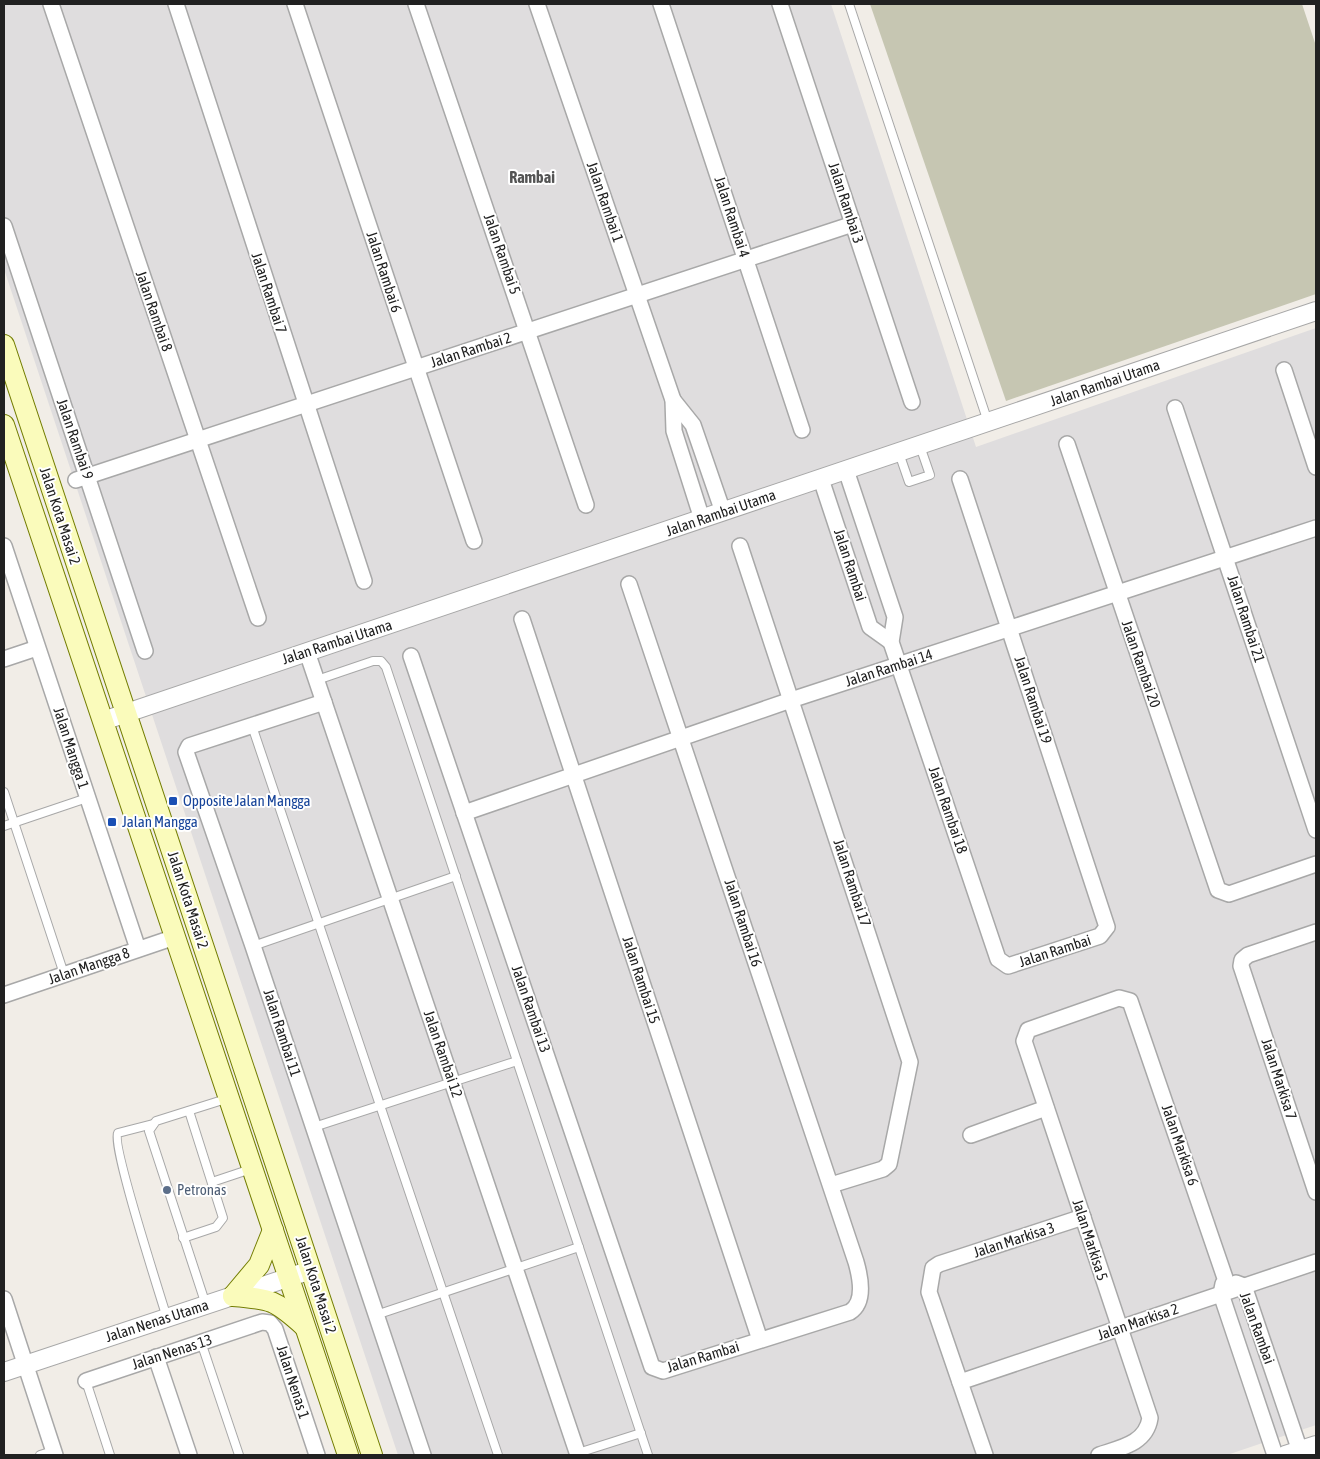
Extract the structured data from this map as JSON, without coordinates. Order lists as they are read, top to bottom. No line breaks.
{"streets":{"main road":["Jalan Kota Masai 2"],"street":["Jalan Rambai 1","Jalan Rambai 3","Jalan Rambai 4","Jalan Rambai 5","Jalan Rambai 6","Jalan Rambai 7","Jalan Rambai 8","Jalan Rambai 2","Jalan Rambai Utama","Jalan Rambai 9","Jalan Rambai","Jalan Rambai 21","Jalan Rambai 20","Jalan Rambai 14","Jalan Rambai 19","Jalan Mangga 1","Jalan Rambai 18","Jalan Rambai 17","Jalan Rambai 16","Jalan Mangga 8","Jalan Rambai 15","Jalan Rambai 13","Jalan Rambai 11","Jalan Rambai 12","Jalan Markisa 7","Jalan Markisa 6","Jalan Markisa 3","Jalan Markisa 5","Jalan Nenas Utama","Jalan Markisa 2","Jalan Nenas 13","Jalan Nenas 1"]},"crossings":[["Jalan Rambai 1","Jalan Rambai 2"],["Jalan Rambai 1","Jalan Rambai Utama"],["Jalan Rambai 3","Jalan Rambai 2"],["Jalan Rambai 4","Jalan Rambai 2"],["Jalan Rambai 5","Jalan Rambai 2"],["Jalan Rambai 6","Jalan Rambai 2"],["Jalan Rambai 7","Jalan Rambai 2"],["Jalan Rambai 8","Jalan Rambai 2"],["Jalan Rambai 2","Jalan Rambai 9"],["Jalan Rambai Utama","Jalan Kota Masai 2"],["Jalan Rambai Utama","Jalan Rambai"],["Jalan Rambai Utama","Jalan Rambai 12"],["Jalan Kota Masai 2","Jalan Mangga 8"],["Jalan Kota Masai 2","Jalan Nenas Utama"],["Jalan Rambai","Jalan Rambai 14"],["Jalan Rambai","Jalan Rambai 19"],["Jalan Rambai","Jalan Rambai 18"],["Jalan Rambai","Jalan Rambai 16"],["Jalan Rambai","Jalan Rambai 15"],["Jalan Rambai","Jalan Rambai 13"],["Jalan Rambai","Jalan Markisa 6"],["Jalan Rambai","Jalan Markisa 2"],["Jalan Rambai 21","Jalan Rambai 14"],["Jalan Rambai 20","Jalan Rambai 14"],["Jalan Rambai 14","Jalan Rambai 19"],["Jalan Rambai 14","Jalan Rambai 18"],["Jalan Rambai 14","Jalan Rambai 17"],["Jalan Rambai 14","Jalan Rambai 16"],["Jalan Rambai 14","Jalan Rambai 15"],["Jalan Rambai 14","Jalan Rambai 13"],["Jalan Mangga 1","Jalan Mangga 8"],["Jalan Rambai 17","Jalan Rambai 16"],["Jalan Rambai 11","Jalan Rambai 12"],["Jalan Markisa 6","Jalan Markisa 5"],["Jalan Markisa 3","Jalan Markisa 5"],["Jalan Markisa 3","Jalan Markisa 2"],["Jalan Markisa 5","Jalan Markisa 2"],["Jalan Nenas 13","Jalan Nenas 1"]],"districts":["Rambai"],"places":{"transit":["Opposite Jalan Mangga","Jalan Mangga"],"other":["Petronas"]}}
